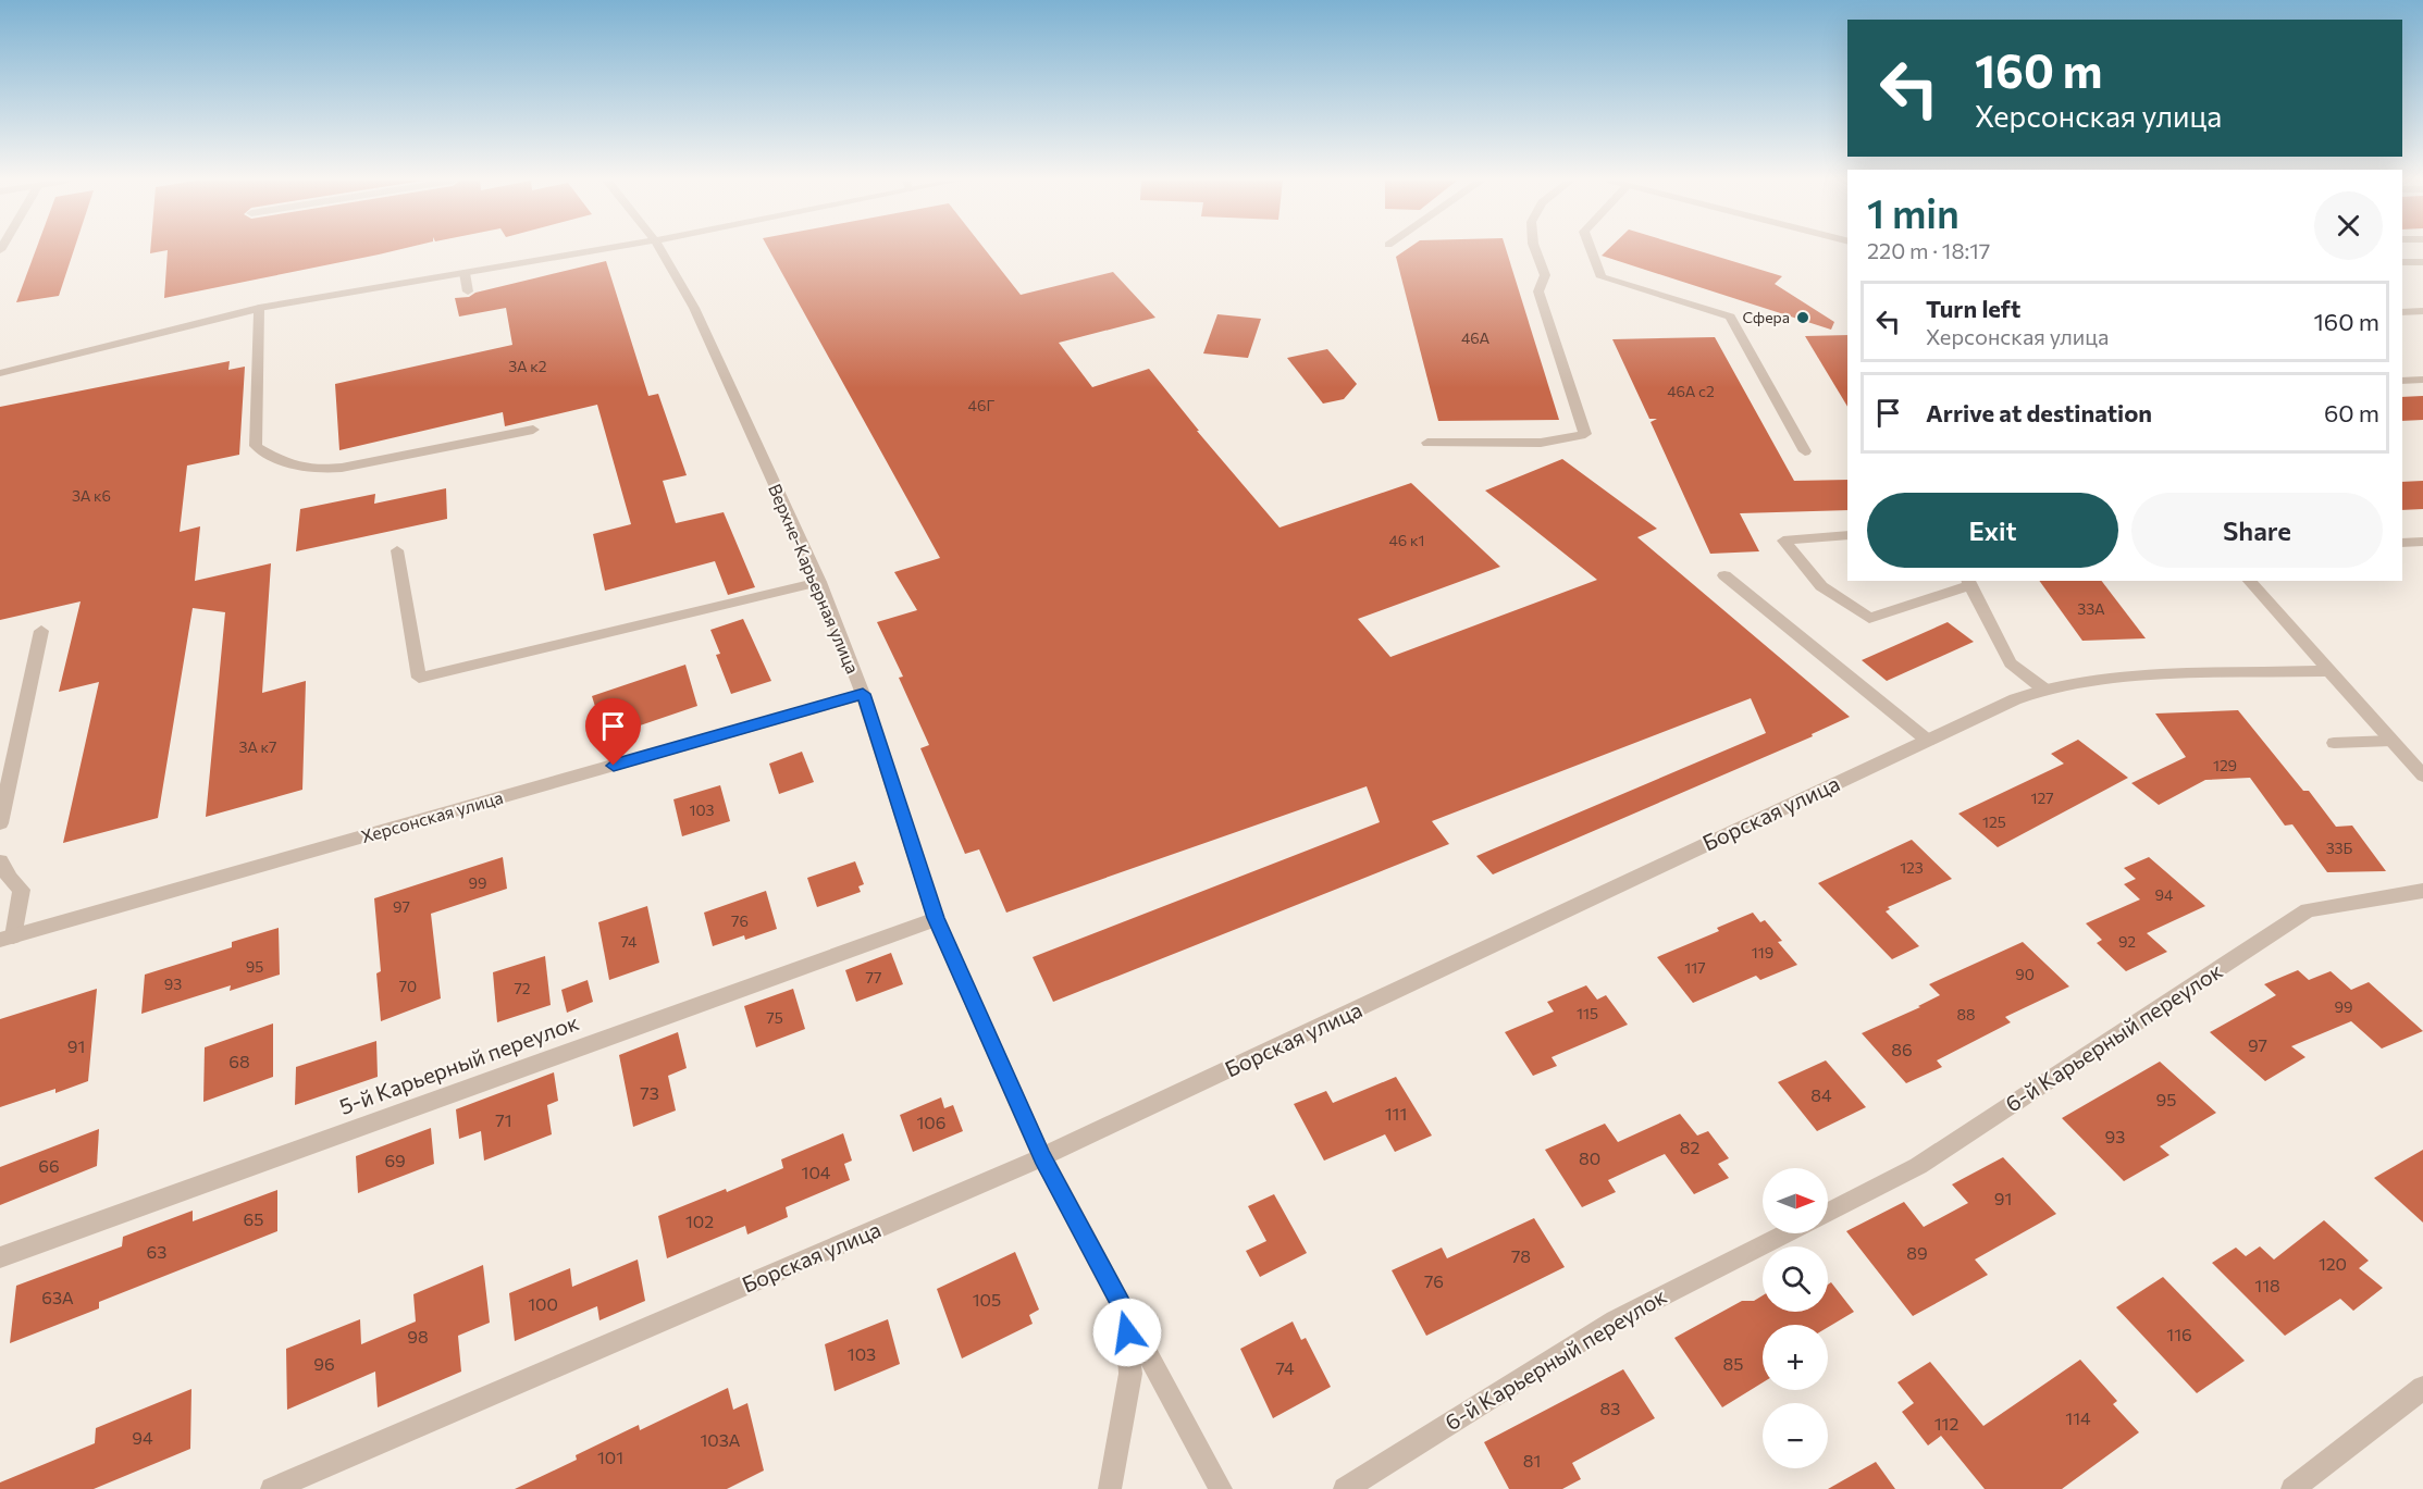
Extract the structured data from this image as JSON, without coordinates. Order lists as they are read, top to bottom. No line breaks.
{"streets":{"street":["Верхне-Карьерная улица","Борская улица","Херсонская улица","6-й Карьерный переулок","5-й Карьерный переулок"]},"crossings":[["Верхне-Карьерная улица","Борская улица"],["Верхне-Карьерная улица","Херсонская улица"],["Верхне-Карьерная улица","5-й Карьерный переулок"]],"places":["Сфера"],"house_numbers":["46А","3А к2","46А с2","46Г","3А к6","46 к1","33А","3А к7","129","127","103","125","33Б","123","99","94","97","76","74","92","119","95","117","90","77","93","70","72","99","115","88","75","97","91","86","68","73","84","95","111","71","106","93","82","80","69","66","104","91","65","102","63","89","78","120","76","118","63А","105","100","116","98","103","96","85","74","83","114","112","94","103А","101","81"],"north":"right","page":{"turn":["160 m","Херсонская улица"],"heading":["1 min","220 m · 18:17"],"list":[{"name":"Turn left","note":"Херсонская улица","value":"160 m"},{"name":"Arrive at destination","value":"60 m"}],"buttons":["Exit","Share"],"map_buttons":["+","−"]}}
